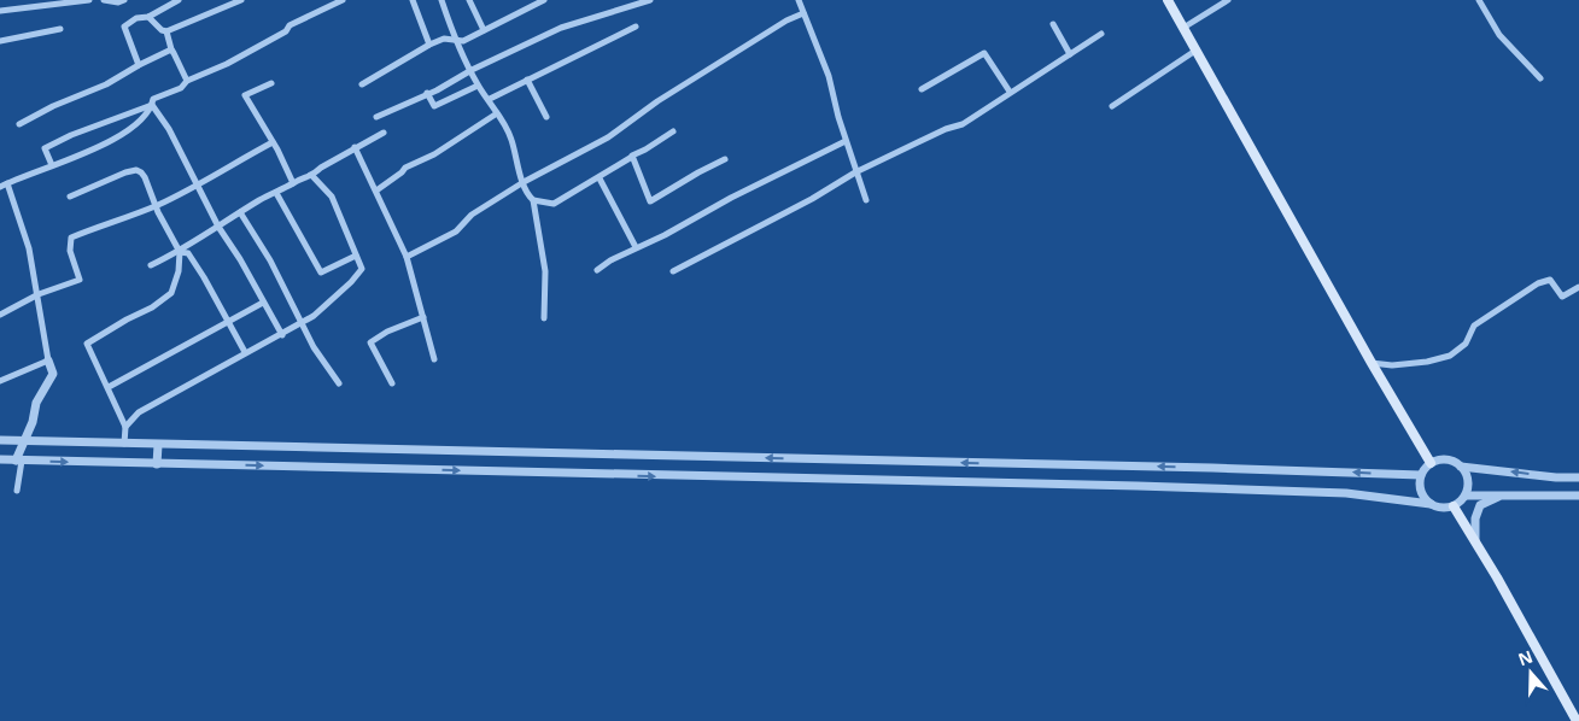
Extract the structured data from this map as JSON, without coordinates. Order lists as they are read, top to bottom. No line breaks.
{"north":"top"}
